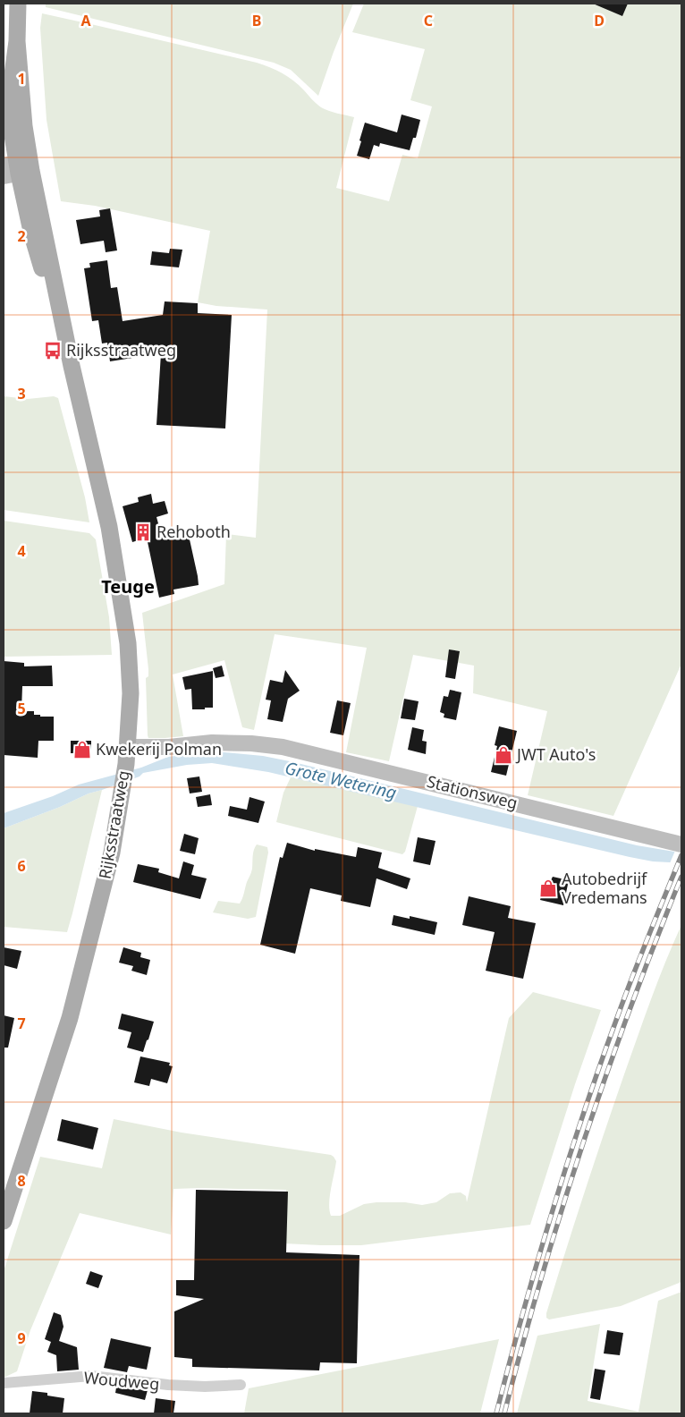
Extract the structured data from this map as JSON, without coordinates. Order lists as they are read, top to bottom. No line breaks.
{"streets":{"main road":["Rijksstraatweg"],"street":["Stationsweg","Woudweg"]},"crossings":[["Stationsweg","Rijksstraatweg"]],"districts":["Teuge"],"water":["Grote Wetering"],"places":{"bus stop":["Rijksstraatweg"],"building":["Rehoboth"],"shop":["Kwekerij Polman","JWT Auto's","Autobedrijf Vredemans"]},"grid":{"columns":["A","B","C","D"],"rows":["1","2","3","4","5","6","7","8","9"]}}
